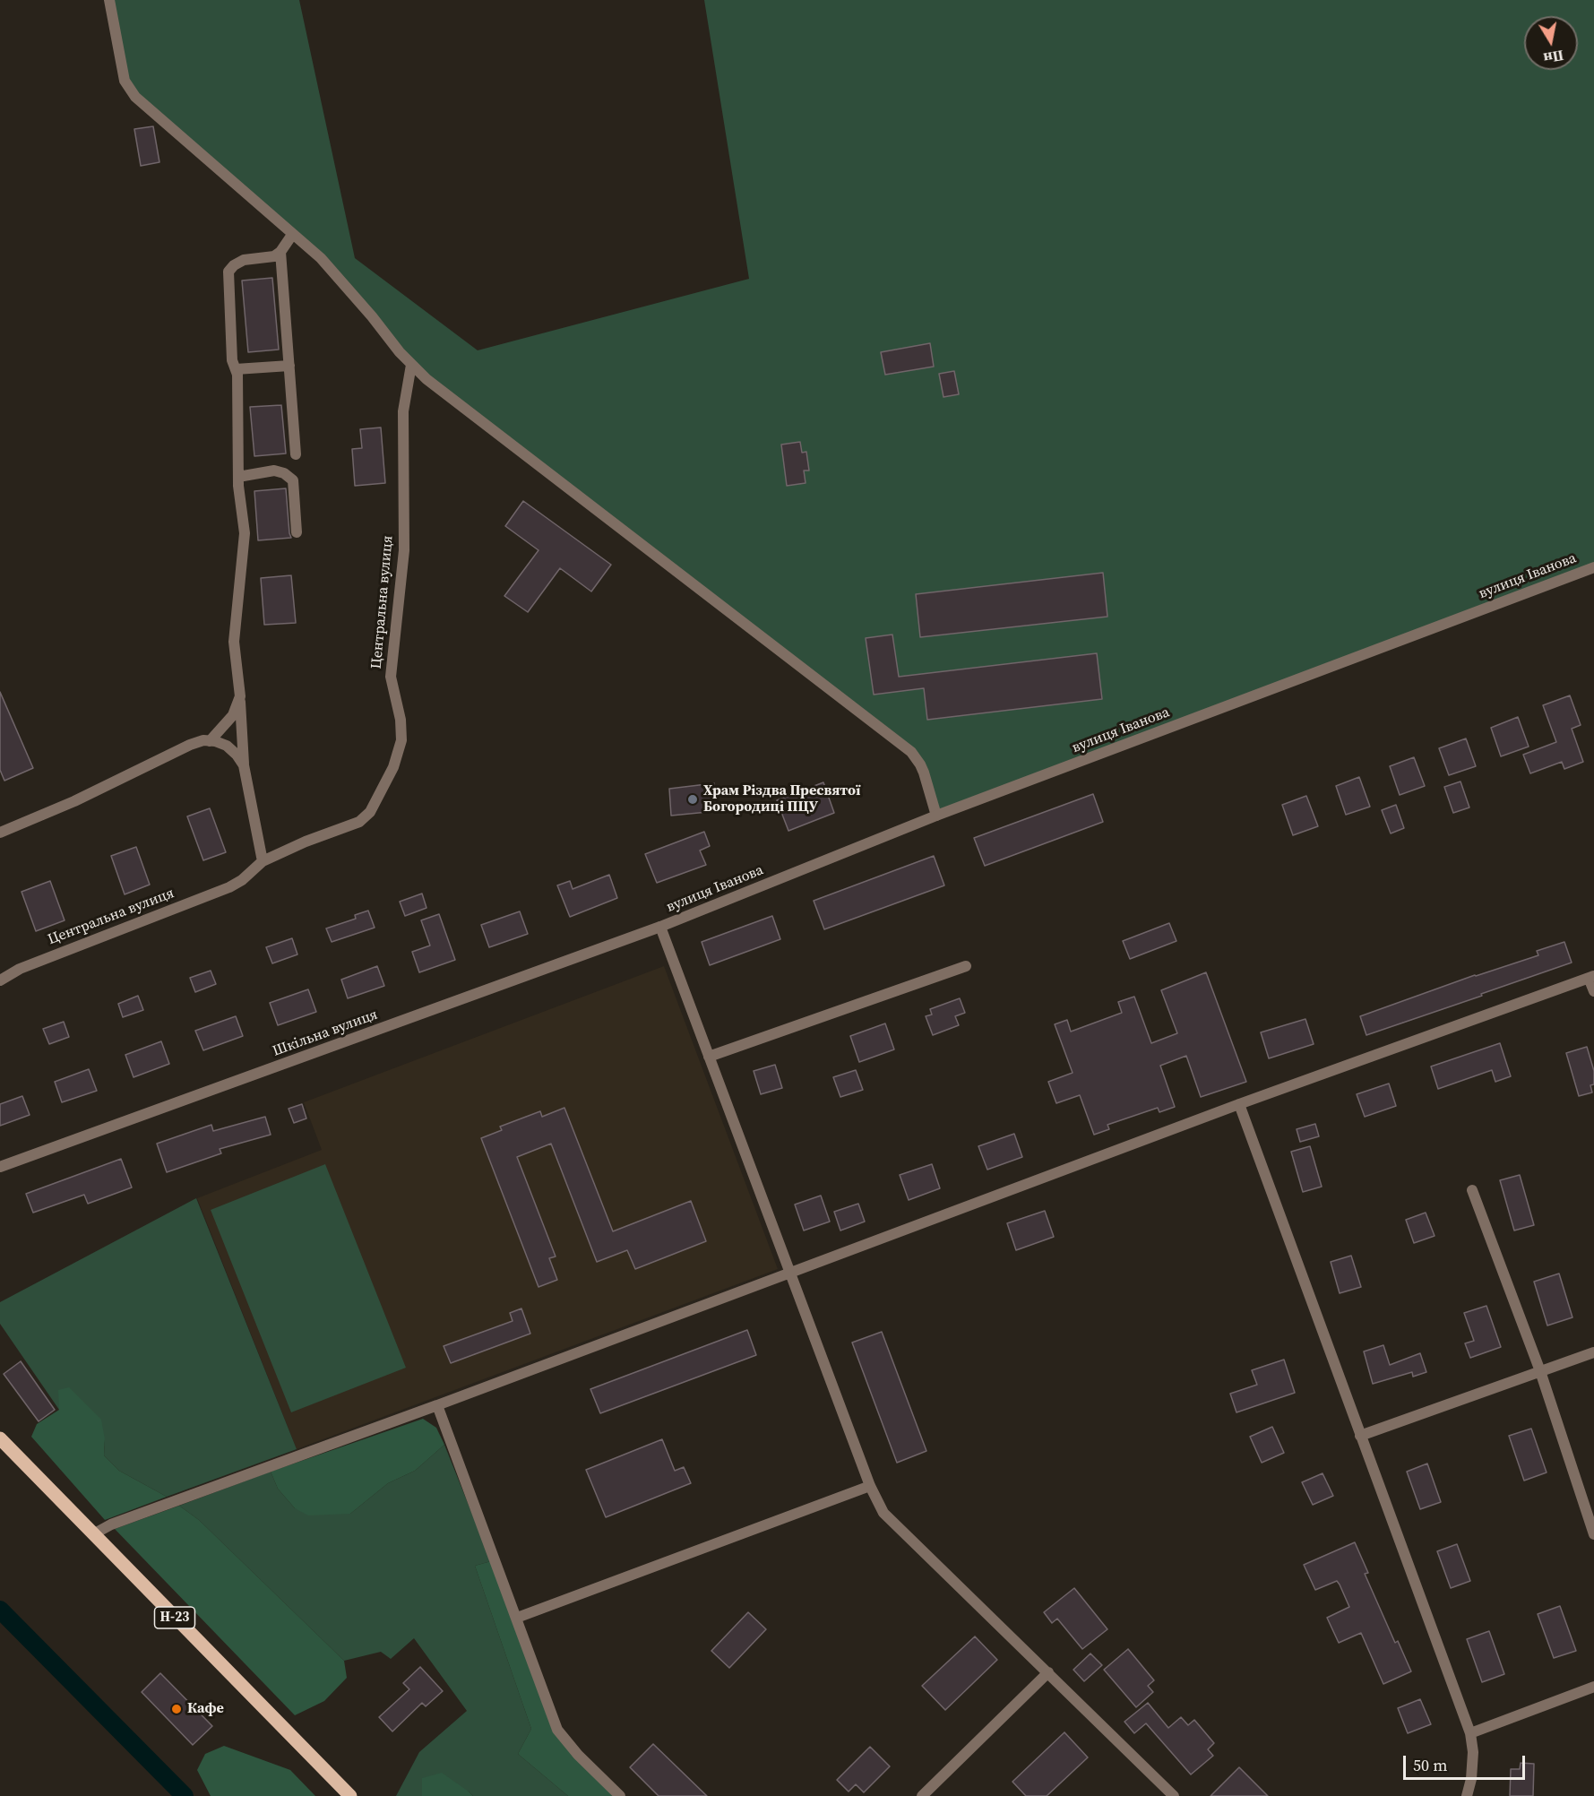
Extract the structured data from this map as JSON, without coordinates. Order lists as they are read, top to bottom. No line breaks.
{"streets":{"main road":["Н-23"],"street":["вулиця Іванова","Центральна вулиця","Шкільна вулиця"]},"crossings":[["вулиця Іванова","Шкільна вулиця"]],"places":["Храм Різдва Пресвятої Богородиці ПЦУ","Кафе"],"scale_bar":"50 m","north":"bottom"}
